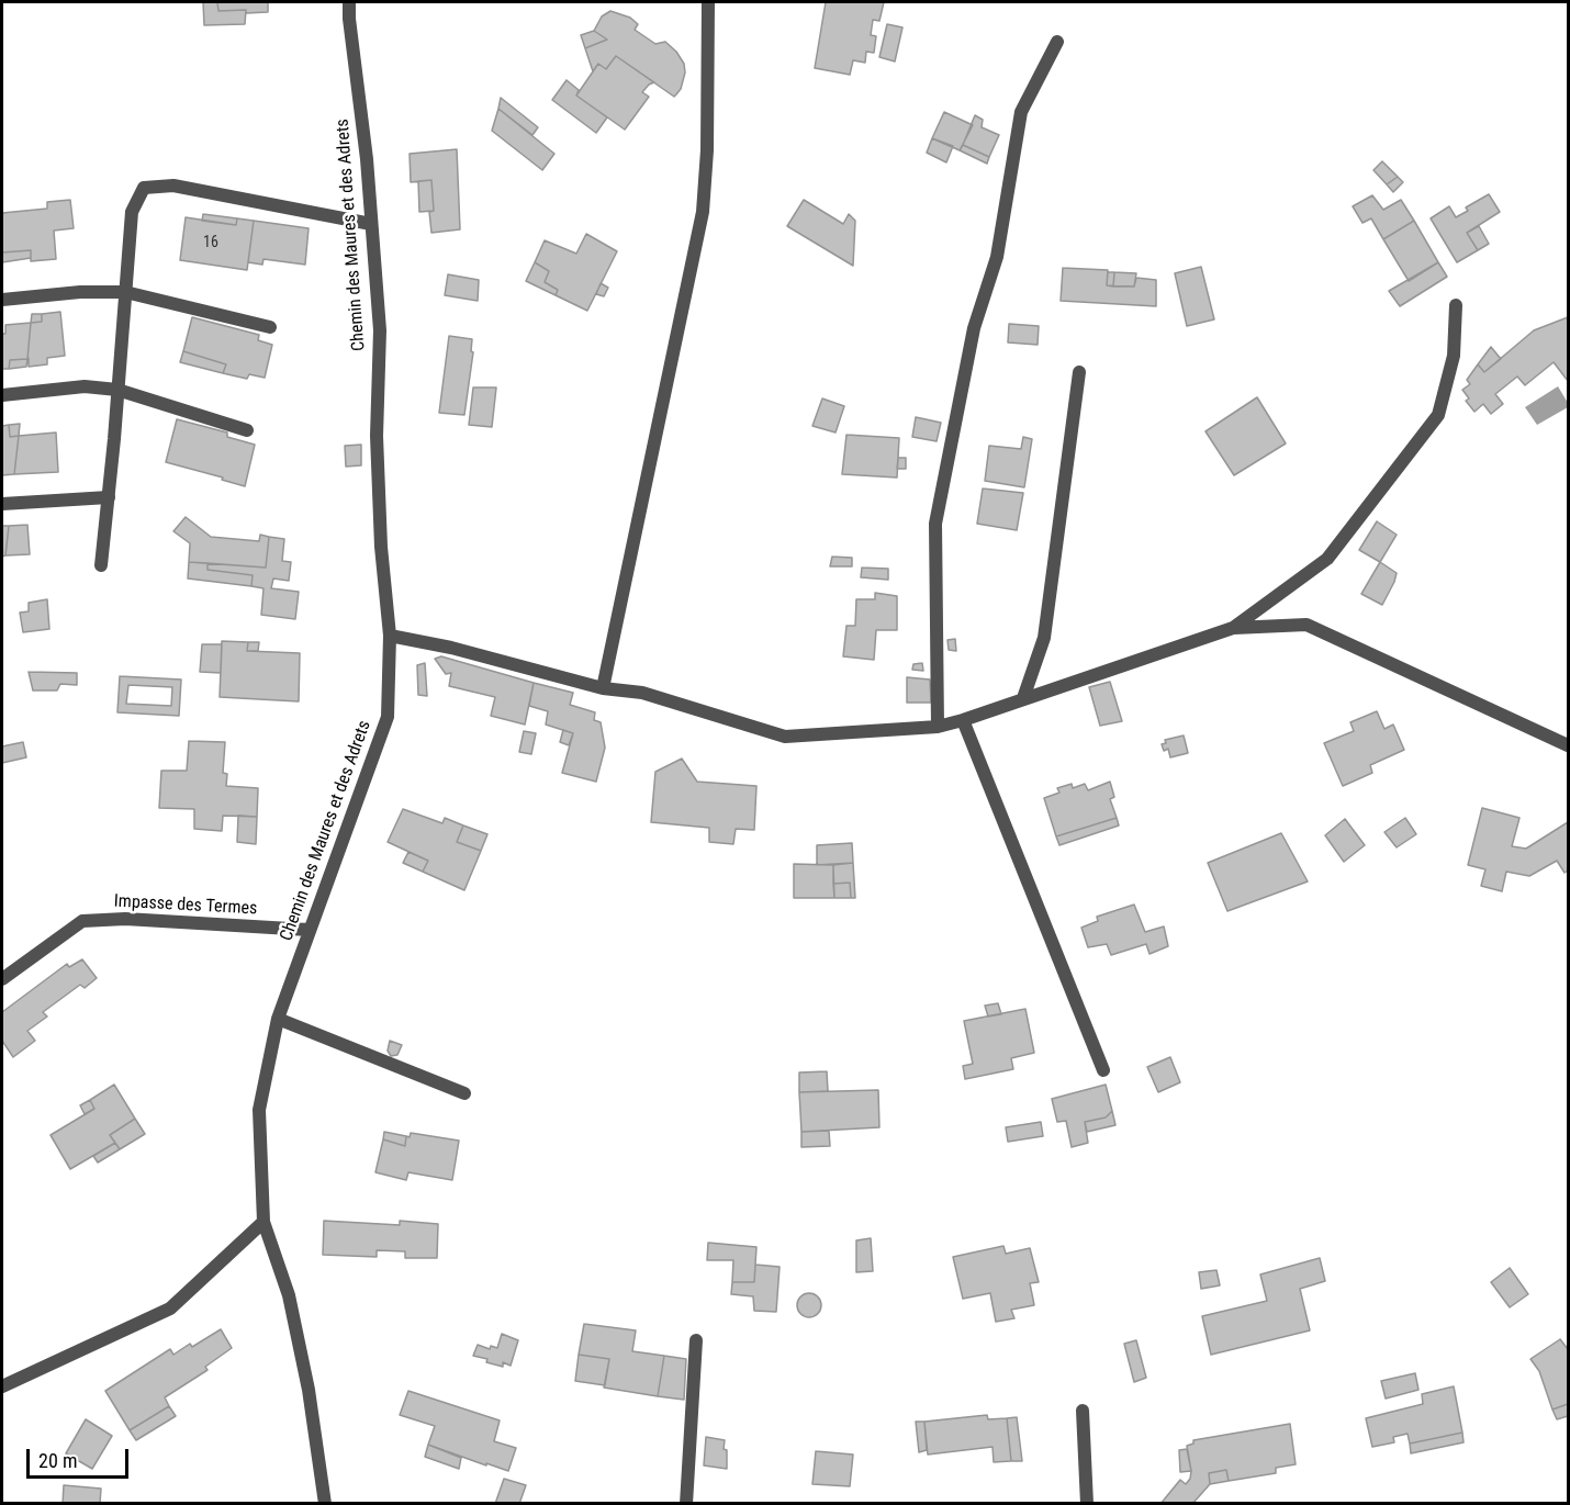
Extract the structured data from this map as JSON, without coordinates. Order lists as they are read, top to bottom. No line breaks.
{"streets":{"street":["Chemin des Maures et des Adrets","Impasse des Termes"]},"crossings":[["Chemin des Maures et des Adrets","Impasse des Termes"]],"house_numbers":["16"],"scale_bar":"20 m"}
